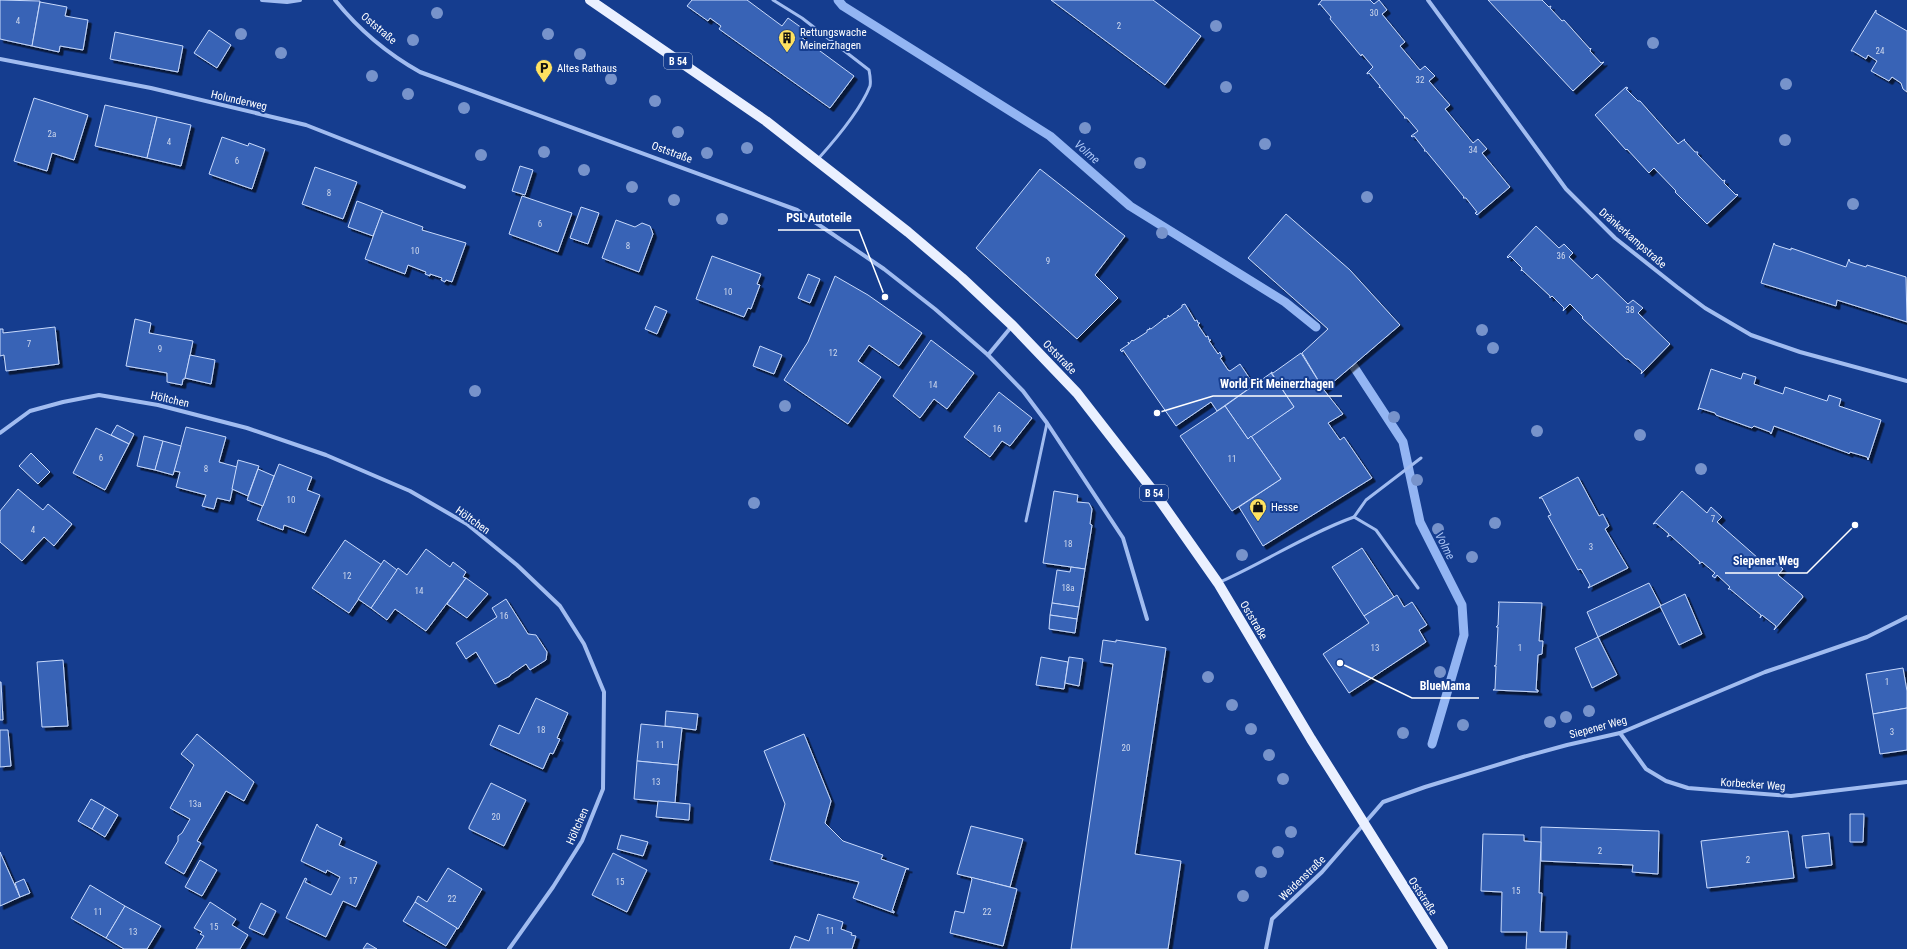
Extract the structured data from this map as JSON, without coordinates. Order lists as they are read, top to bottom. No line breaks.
{"streets":{"main road":["Oststraße","B 54"],"street":["Holunderweg","Dränkerkampstraße","Höltchen","Siepener Weg","Korbecker Weg","Weidenstraße"]},"crossings":[["Oststraße","Siepener Weg"],["Oststraße","Weidenstraße"],["Siepener Weg","Korbecker Weg"],["Siepener Weg","Weidenstraße"]],"water":["Volme"],"places":{"building":["Rettungswache Meinerzhagen"],"parking":["Altes Rathaus"],"other":["PSL Autoteile","World Fit Meinerzhagen","Siepener Weg","BlueMama"],"shop":["Hesse"]},"house_numbers":["30","4","2","24","32","2a","4","34","6","8","6","8","10","36","9","10","38","7","9","12","14","16","6","11","8","10","7","4","18","3","12","18a","14","16","13","1","1","18","3","11","20","13","13a","20","2","2","17","15","15","22","11","22","15","11","13"]}
